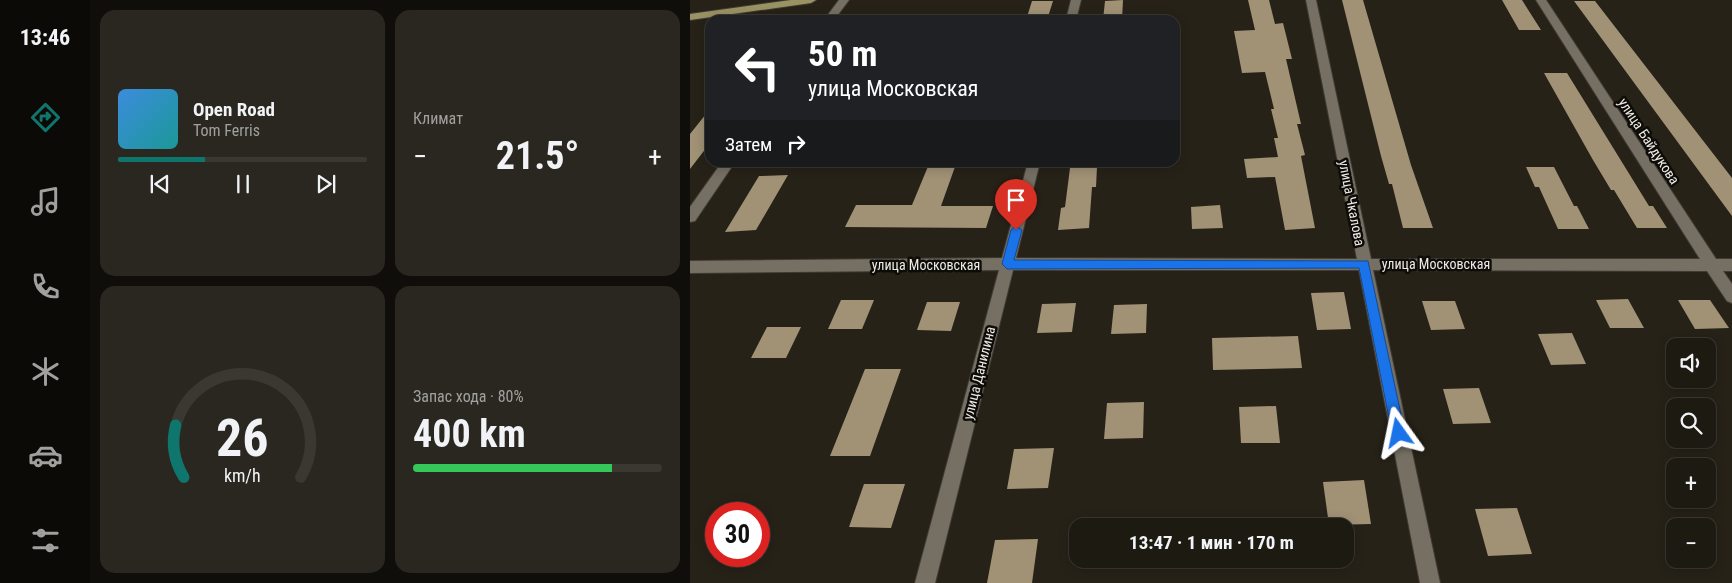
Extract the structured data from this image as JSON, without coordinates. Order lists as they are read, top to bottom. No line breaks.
{"streets":{"street":["улица Байдукова","улица Чкалова","улица Московская","улица Данилина"]},"crossings":[["улица Байдукова","улица Московская"],["улица Чкалова","улица Московская"],["улица Московская","улица Данилина"]],"page":{"tabs":"13:46","tile":["Климат",["Запас хода · 80%","400 km"]],"turn":["50 m","улица Московская"],"song":["Open Road","Tom Ferris"],"then":"Затем","heat":["−","21.5°","+"],"map_buttons":["+","−"],"limit":"30","trip":"13:47 · 1 мин · 170 m","gauge":["26","km/h"]}}
